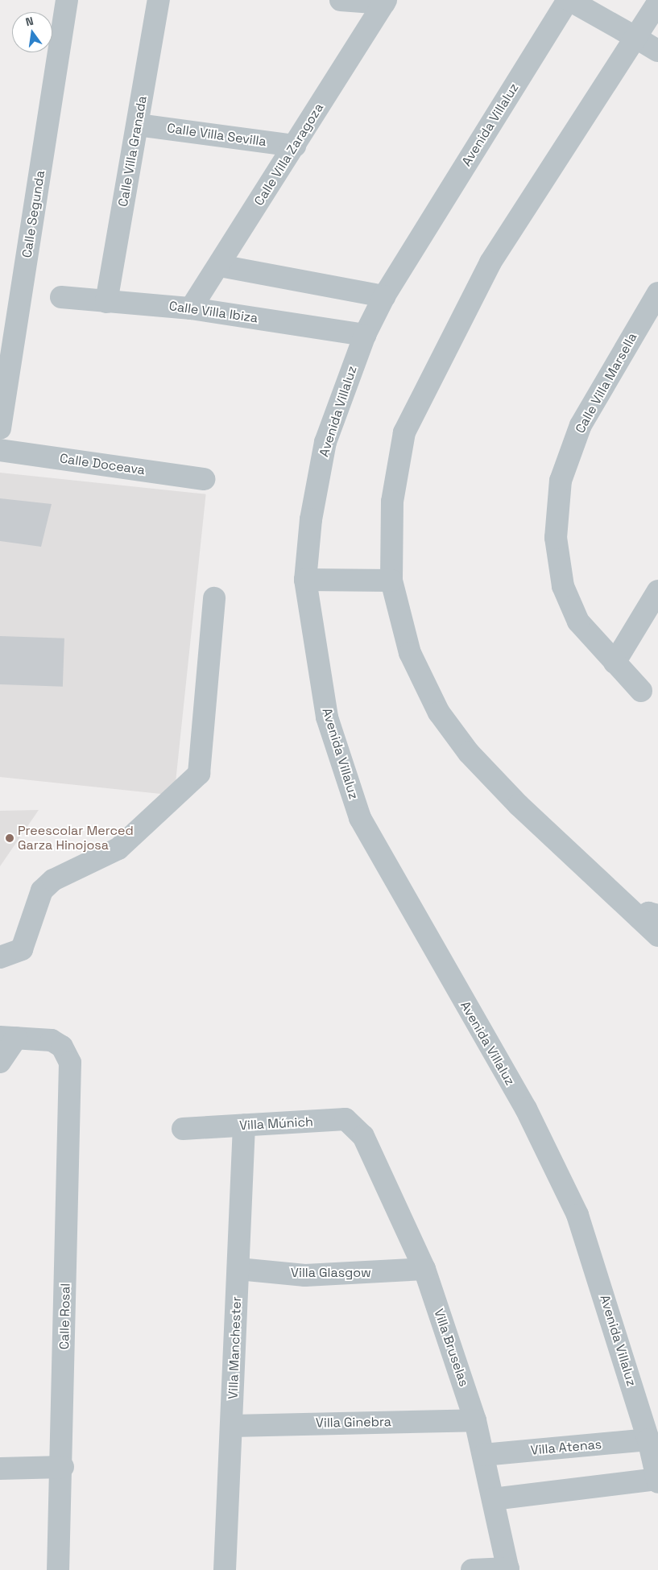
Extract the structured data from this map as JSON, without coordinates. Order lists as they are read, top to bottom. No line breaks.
{"streets":{"street":["Avenida Villaluz","Calle Villa Sevilla","Calle Villa Granada","Calle Villa Zaragoza","Calle Segunda","Calle Villa Ibiza","Calle Villa Marsella","Calle Doceava","Villa Múnich","Villa Glasgow","Calle Rosal","Villa Manchester","Villa Bruselas","Villa Ginebra","Villa Atenas"]},"crossings":[["Avenida Villaluz","Calle Villa Ibiza"],["Avenida Villaluz","Villa Atenas"],["Calle Villa Sevilla","Calle Villa Granada"],["Calle Villa Sevilla","Calle Villa Zaragoza"],["Calle Villa Granada","Calle Villa Ibiza"],["Calle Villa Zaragoza","Calle Villa Ibiza"],["Villa Múnich","Villa Manchester"],["Villa Múnich","Villa Bruselas"],["Villa Glasgow","Villa Manchester"],["Villa Glasgow","Villa Bruselas"],["Villa Manchester","Villa Ginebra"],["Villa Bruselas","Villa Ginebra"],["Villa Bruselas","Villa Atenas"]],"places":["Preescolar Merced Garza Hinojosa"],"north":"top"}
